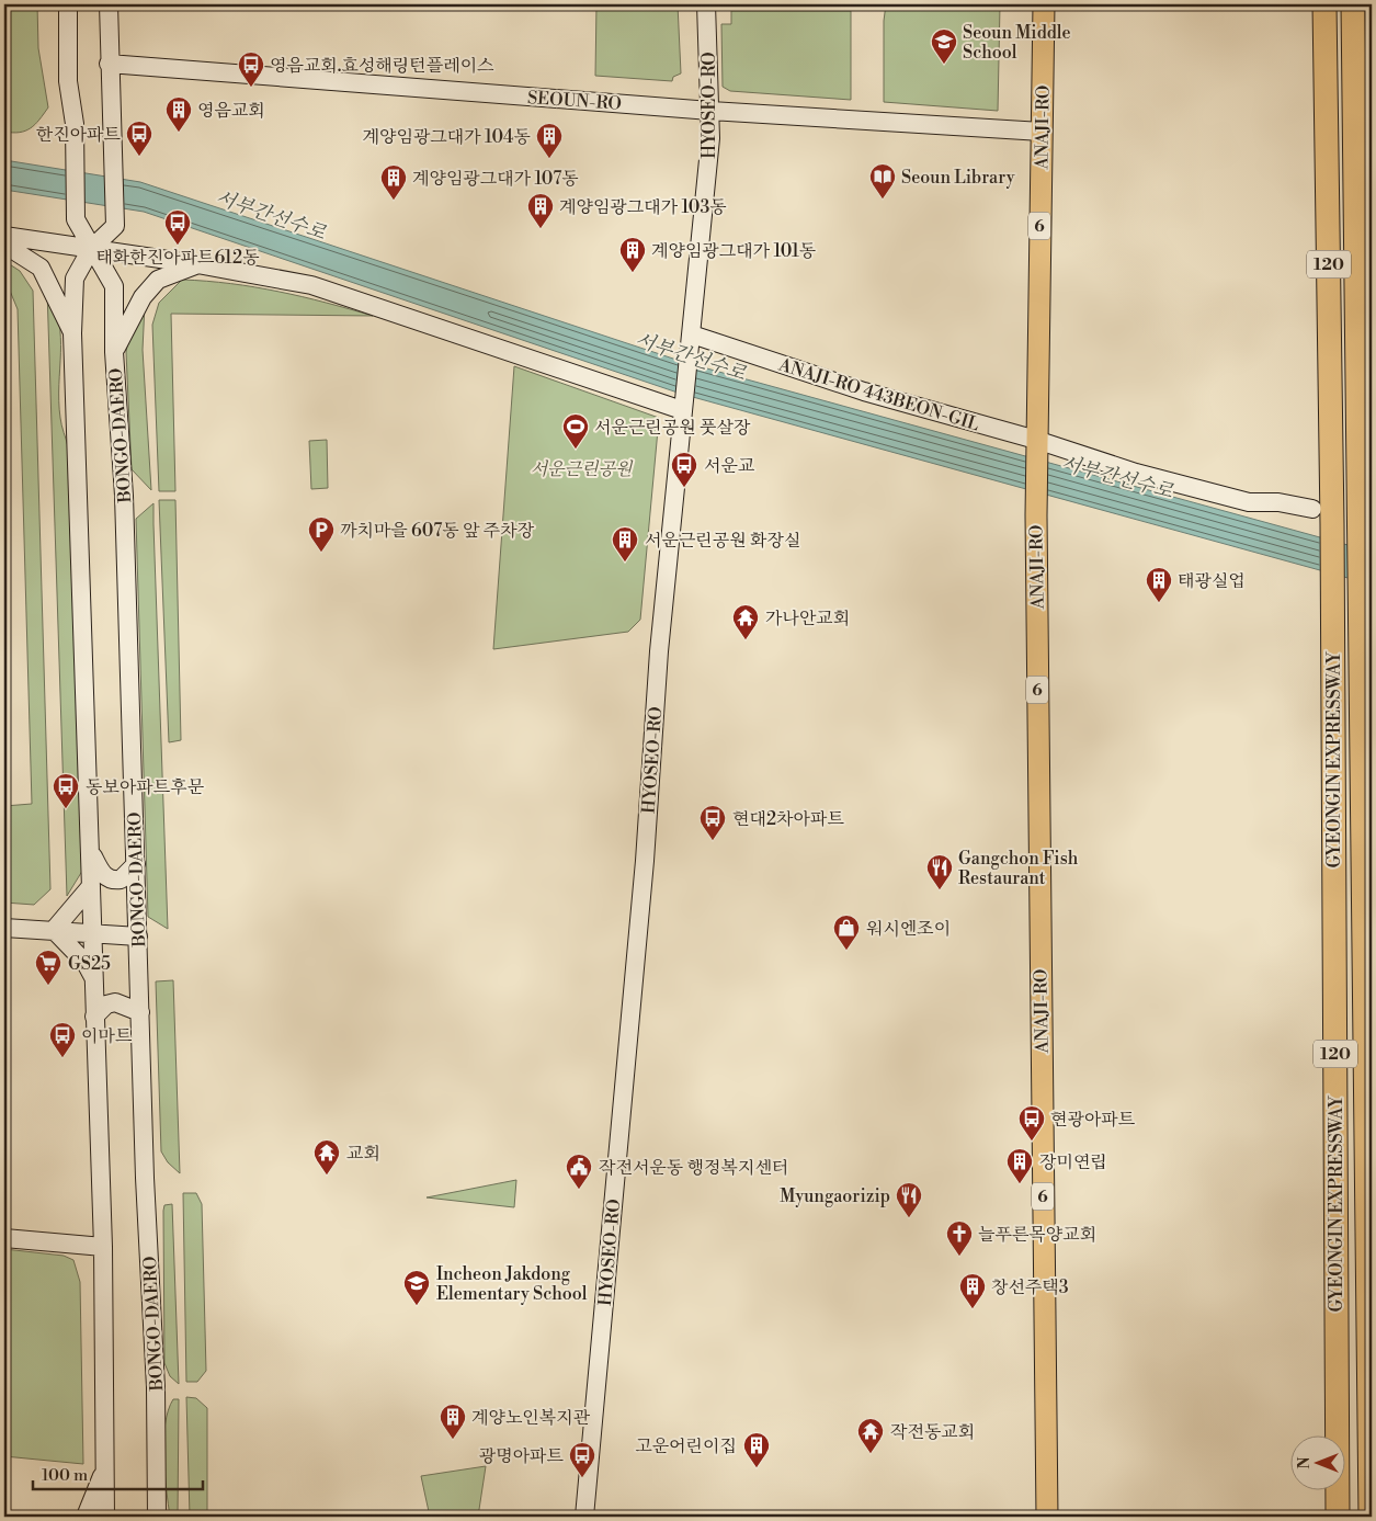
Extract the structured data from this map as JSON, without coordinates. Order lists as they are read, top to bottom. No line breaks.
{"streets":{"highway":["120","GYEONGIN EXPRESSWAY"],"main road":["SEOUN-RO","HYOSEO-RO","ANAJI-RO","6","ANAJI-RO 443BEON-GIL","BONGO-DAERO"]},"crossings":[["SEOUN-RO","HYOSEO-RO"],["SEOUN-RO","ANAJI-RO"],["HYOSEO-RO","ANAJI-RO 443BEON-GIL"],["ANAJI-RO","ANAJI-RO 443BEON-GIL"]],"water":["서부간선수로"],"parks":["서운근린공원"],"places":{"school or university":["Seoun Middle School","Incheon Jakdong Elementary School"],"bus stop":["영음교회.효성해링턴플레이스","한진아파트","태화한진아파트612동","서운교","동보아파트후문","현대2차아파트","이마트","현광아파트","광명아파트"],"building":["영음교회","계양임광그대가 104동","계양임광그대가 107동","계양임광그대가 103동","계양임광그대가 101동","서운근린공원 화장실","태광실업","장미연립","창선주택3","계양노인복지관","고운어린이집"],"library":["Seoun Library"],"sports":["서운근린공원 풋살장"],"parking":["까치마을 607동 앞 주차장"],"temple":["가나안교회","교회","작전동교회"],"restaurant":["Gangchon Fish Restaurant","Myungaorizip"],"shop":["워시엔조이"],"supermarket":["GS25"],"public building":["작전서운동 행정복지센터"],"church":["늘푸른목양교회"]},"scale_bar":"100 m","north":"left"}
